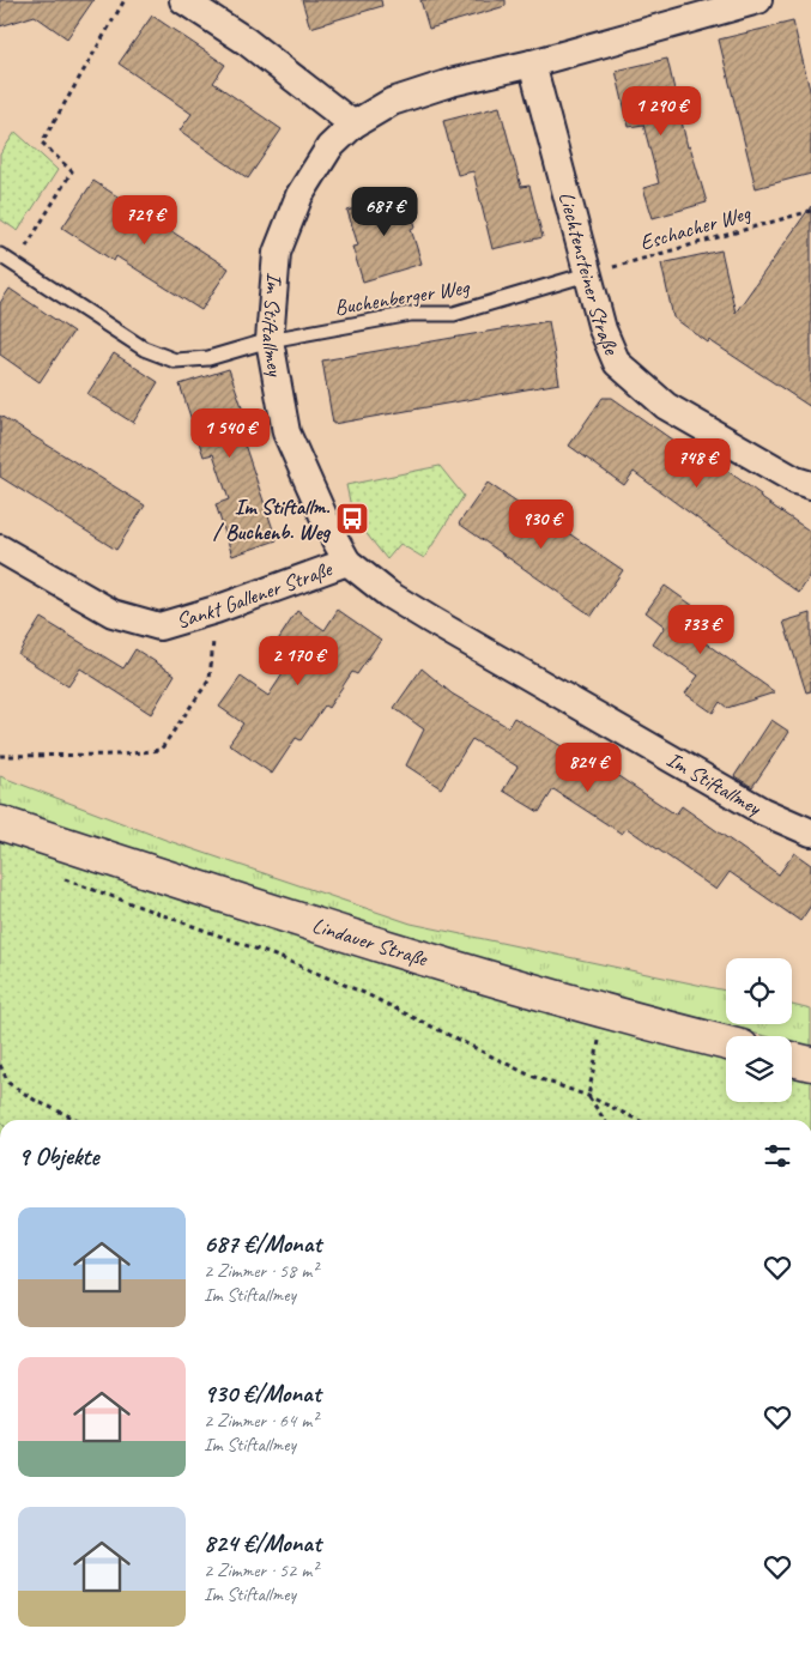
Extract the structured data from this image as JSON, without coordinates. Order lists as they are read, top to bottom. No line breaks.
{"streets":{"main road":["Lindauer Straße"],"street":["Liechtensteiner Straße","Im Stiftallmey","Sankt Gallener Straße"],"lane":["Buchenberger Weg"],"path":["Eschacher Weg"]},"crossings":[["Eschacher Weg","Liechtensteiner Straße"],["Eschacher Weg","Buchenberger Weg"],["Liechtensteiner Straße","Buchenberger Weg"],["Liechtensteiner Straße","Im Stiftallmey"],["Buchenberger Weg","Im Stiftallmey"],["Im Stiftallmey","Sankt Gallener Straße"]],"places":{"bus stop":["Im Stiftallm. / Buchenb. Weg"]},"page":{"price":["1 290 €","687 €","729 €","1 540 €","748 €","930 €","733 €","2 170 €","824 €"],"heading":"9 Objekte","list":[{"name":"687 €/Monat","note":"2 Zimmer · 58 m² · Im Stiftallmey"},{"name":"930 €/Monat","note":"2 Zimmer · 64 m² · Im Stiftallmey"},{"name":"824 €/Monat","note":"2 Zimmer · 52 m² · Im Stiftallmey"}]}}
